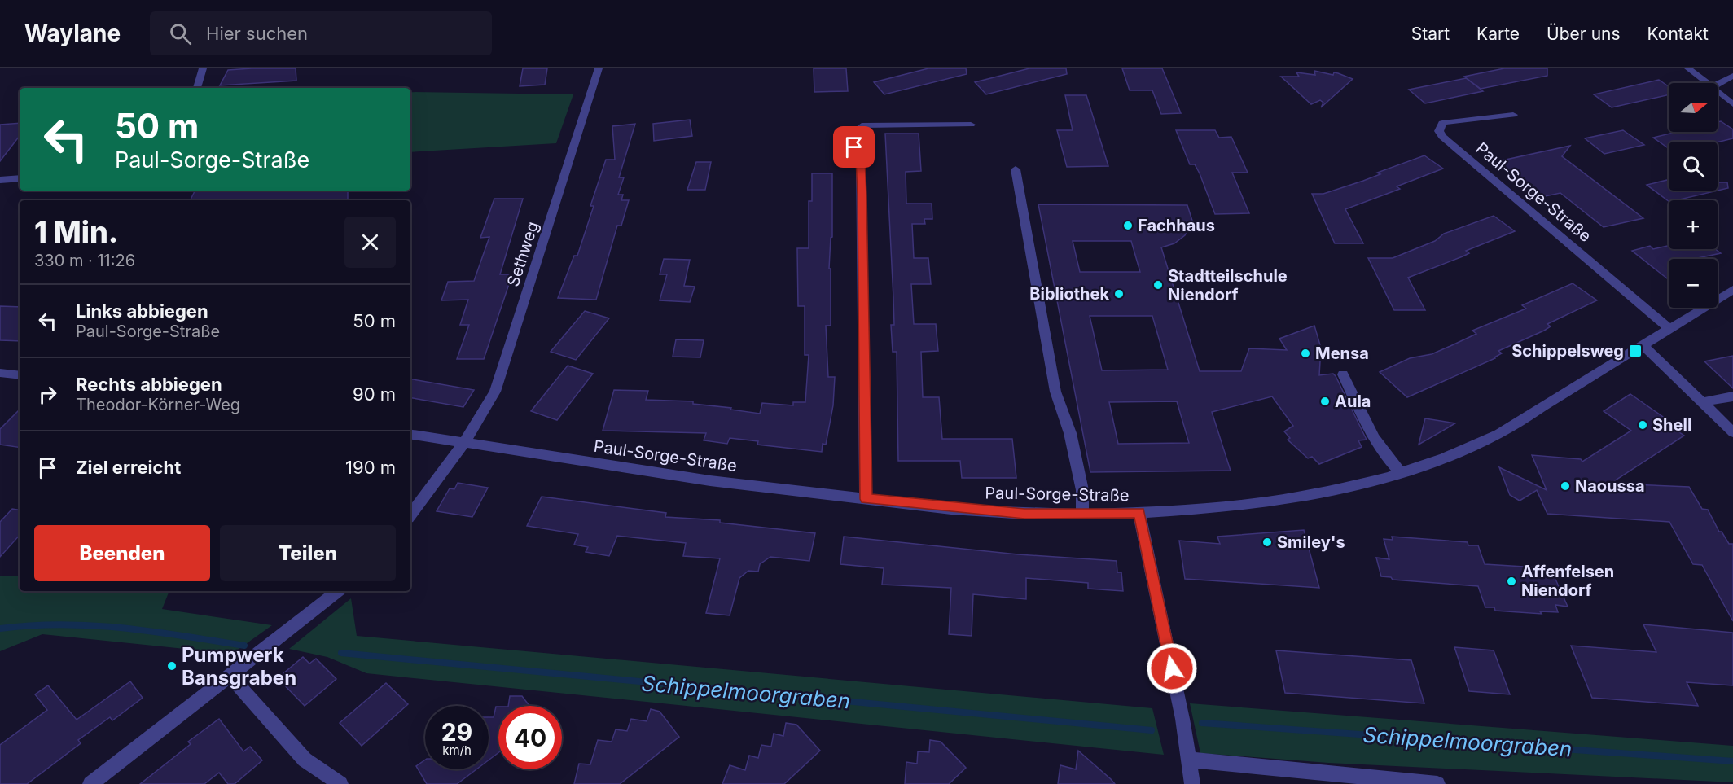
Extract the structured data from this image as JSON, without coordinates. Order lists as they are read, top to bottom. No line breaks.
{"streets":{"street":["Paul-Sorge-Straße","Sethweg"]},"crossings":[["Paul-Sorge-Straße","Sethweg"]],"water":["Schippelmoorgraben"],"places":{"other":["Fachhaus","Stadtteilschule Niendorf","Bibliothek","Mensa","Aula","Shell","Naoussa","Smiley's","Affenfelsen Niendorf","Pumpwerk Bansgraben"],"transit":["Schippelsweg"]},"north":"right","page":{"header":"Waylane","search":"Hier suchen","nav":["Start","Karte","Über uns","Kontakt"],"map_buttons":["+","−"],"turn":["50 m","Paul-Sorge-Straße"],"heading":["1 Min.","330 m · 11:26"],"list":[{"name":"Links abbiegen","note":"Paul-Sorge-Straße","value":"50 m"},{"name":"Rechts abbiegen","note":"Theodor-Körner-Weg","value":"90 m"},{"name":"Ziel erreicht","value":"190 m"}],"buttons":["Beenden","Teilen"],"speed":"29 km/h","limit":"40"}}
